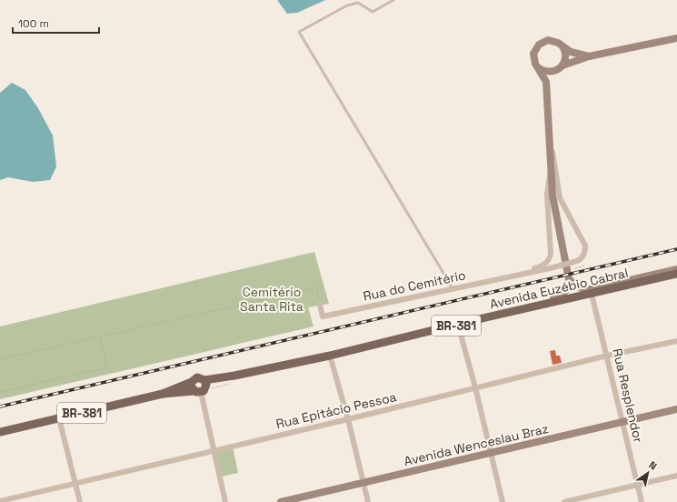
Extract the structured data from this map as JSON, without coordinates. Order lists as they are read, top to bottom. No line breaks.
{"streets":{"main road":["Avenida Euzébio Cabral","BR-381"],"street":["Rua do Cemitério","Rua Resplendor","Rua Epitácio Pessoa","Avenida Wenceslau Braz"]},"crossings":[["Avenida Euzébio Cabral","Rua Resplendor"],["Rua Resplendor","Rua Epitácio Pessoa"],["Rua Resplendor","Avenida Wenceslau Braz"]],"parks":["Cemitério Santa Rita"],"scale_bar":"100 m","north":"top right"}
